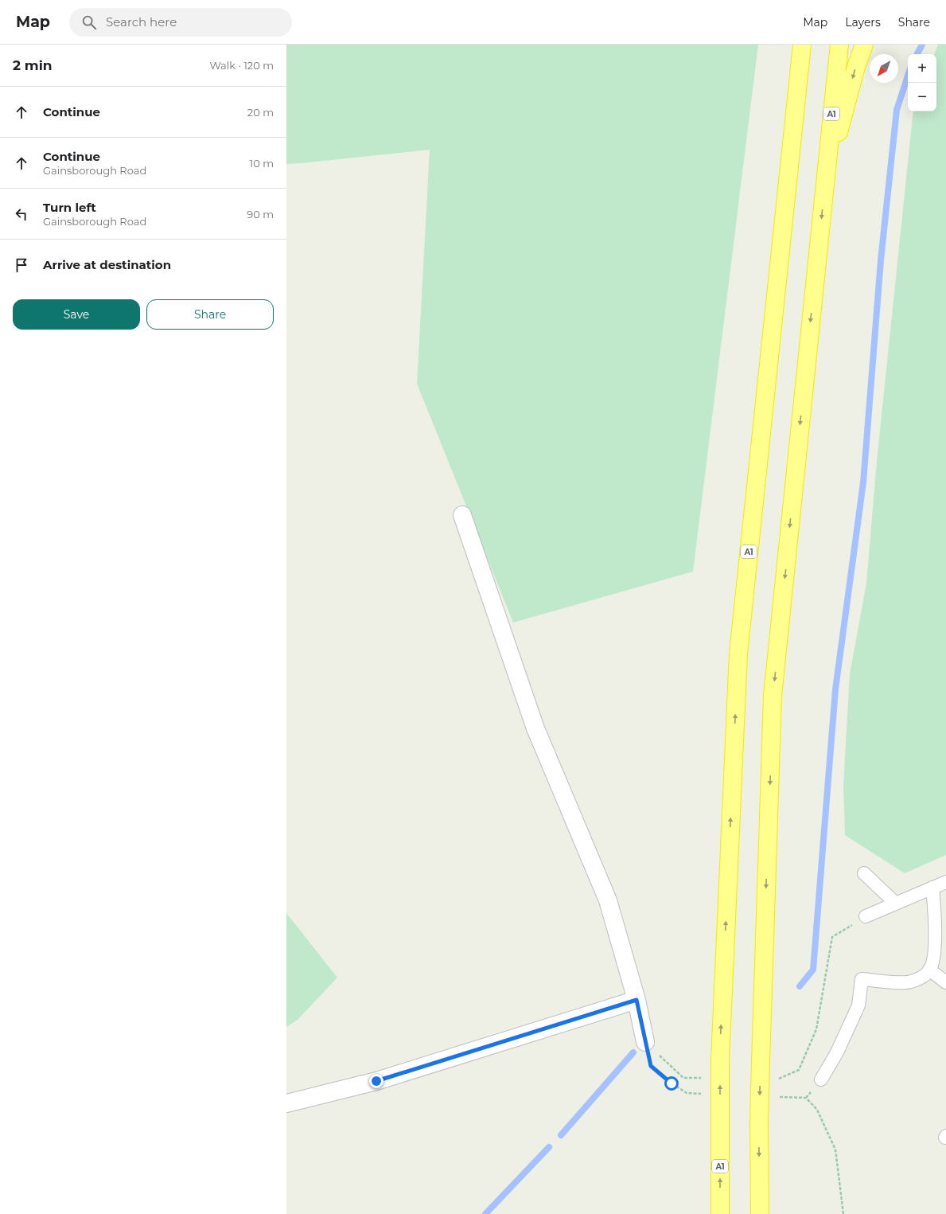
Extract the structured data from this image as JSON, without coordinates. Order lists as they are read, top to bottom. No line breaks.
{"streets":{"highway":["A1"]},"north":"bottom left","page":{"header":"Map","search":"Search here","nav":["Map","Layers","Share"],"heading":["2 min","Walk · 120 m"],"map_buttons":["+","−"],"list":[["Continue","20 m"],["Continue","Gainsborough Road","10 m"],["Turn left","Gainsborough Road","90 m"],"Arrive at destination"],"buttons":["Save","Share"]}}
